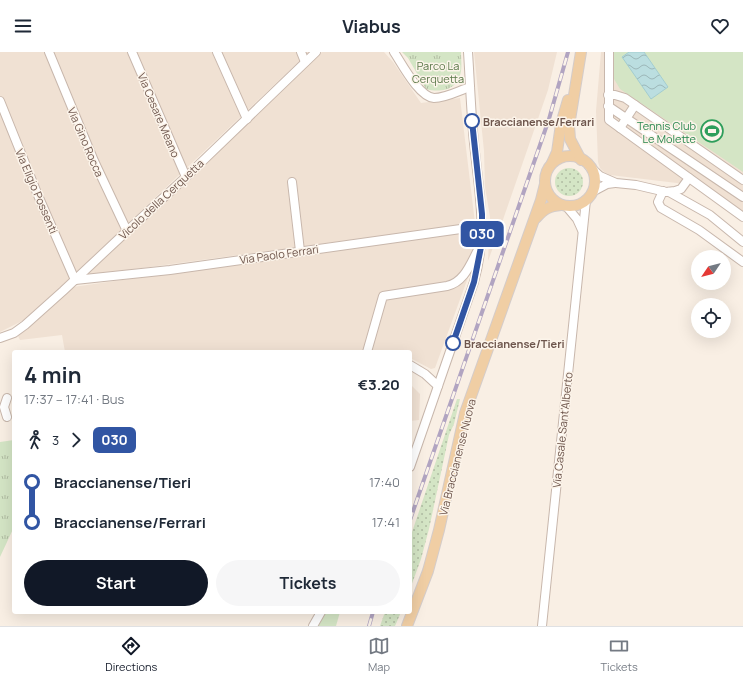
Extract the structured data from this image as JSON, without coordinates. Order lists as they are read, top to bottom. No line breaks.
{"streets":{"main road":["Via Braccianense Nuova"],"street":["Via Cesare Meano","Via Gino Rocca","Via Eligio Possenti","Vicolo della Cerquetta","Via Paolo Ferrari","Via Casale Sant'Alberto"]},"crossings":[["Via Cesare Meano","Vicolo della Cerquetta"],["Via Gino Rocca","Vicolo della Cerquetta"],["Via Eligio Possenti","Vicolo della Cerquetta"],["Via Eligio Possenti","Via Paolo Ferrari"],["Vicolo della Cerquetta","Via Paolo Ferrari"],["Via Casale Sant'Alberto","Via Braccianense Nuova"]],"parks":["Parco La Cerquetta"],"places":{"other":["Braccianense/Ferrari","Braccianense/Tieri"],"sports":["Tennis Club Le Molette"]},"lines":["bus line 030"],"north":"bottom left","page":{"header":"Viabus","on_map":"030","heading":["4 min","17:37 – 17:41 · Bus","€3.20"],"legs":["3","030"],"list":[{"name":"Braccianense/Tieri","value":"17:40"},{"name":"Braccianense/Ferrari","value":"17:41"}],"buttons":["Start","Tickets"],"tabs":["Directions","Map","Tickets"]}}
